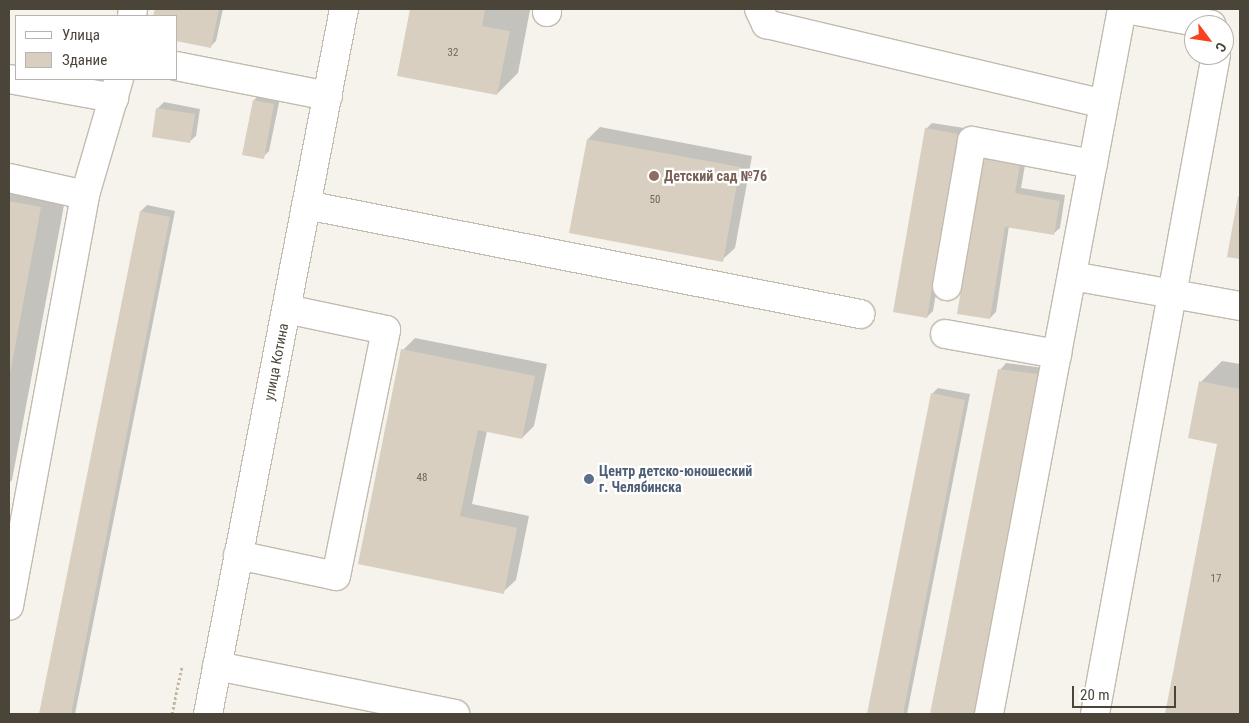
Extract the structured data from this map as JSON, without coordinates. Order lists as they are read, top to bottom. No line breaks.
{"streets":{"street":["улица Котина"]},"places":["Детский сад №76","Центр детско-юношеский г. Челябинска"],"house_numbers":["32","50","48","17"],"legend":["Улица","Здание"],"scale_bar":"20 m","north":"bottom right"}
